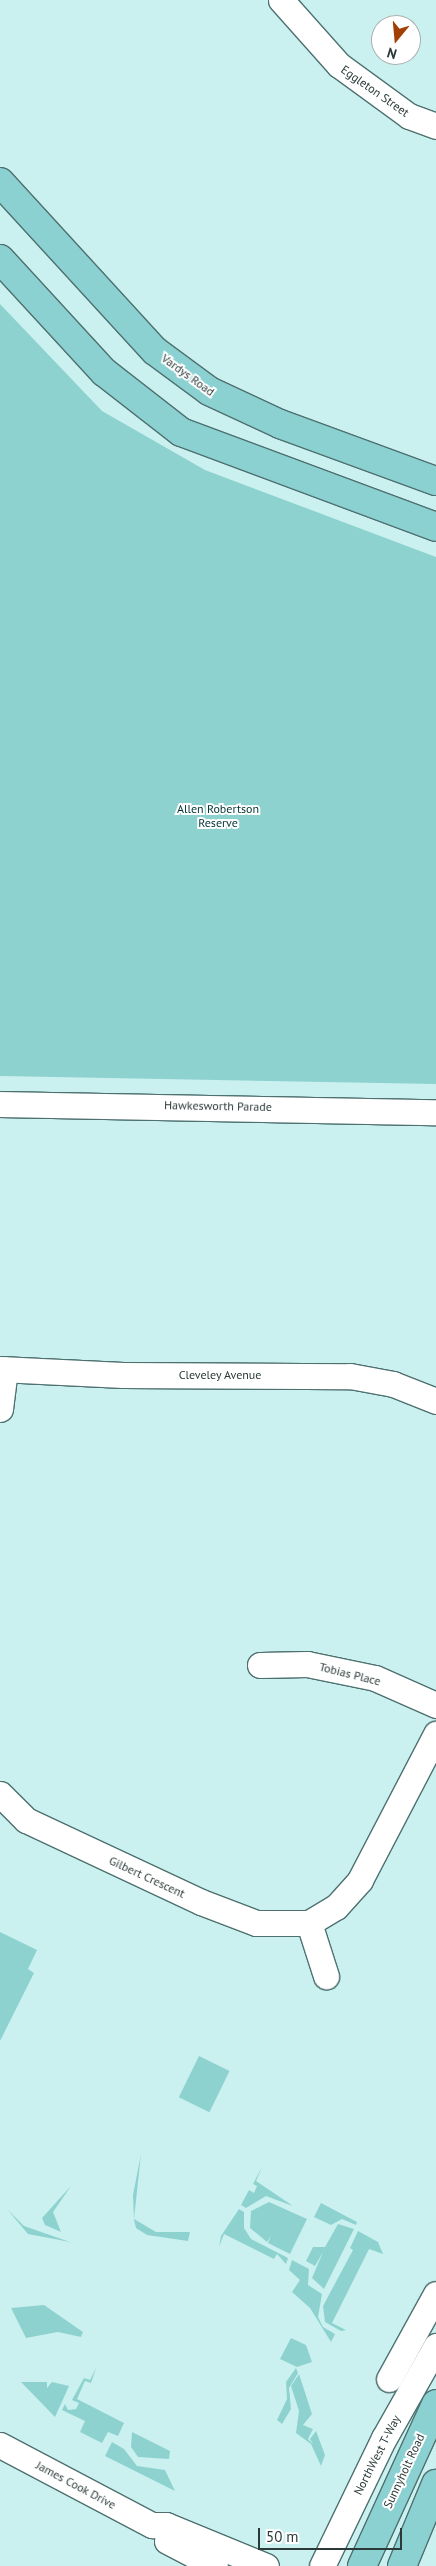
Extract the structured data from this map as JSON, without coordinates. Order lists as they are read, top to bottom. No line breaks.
{"streets":{"main road":["Vardys Road","Sunnyholt Road"],"street":["Eggleton Street","Hawkesworth Parade","Cleveley Avenue","Tobias Place","Gilbert Crescent","NorthWest T-Way","James Cook Drive"]},"parks":["Allen Robertson Reserve"],"scale_bar":"50 m","north":"bottom"}
